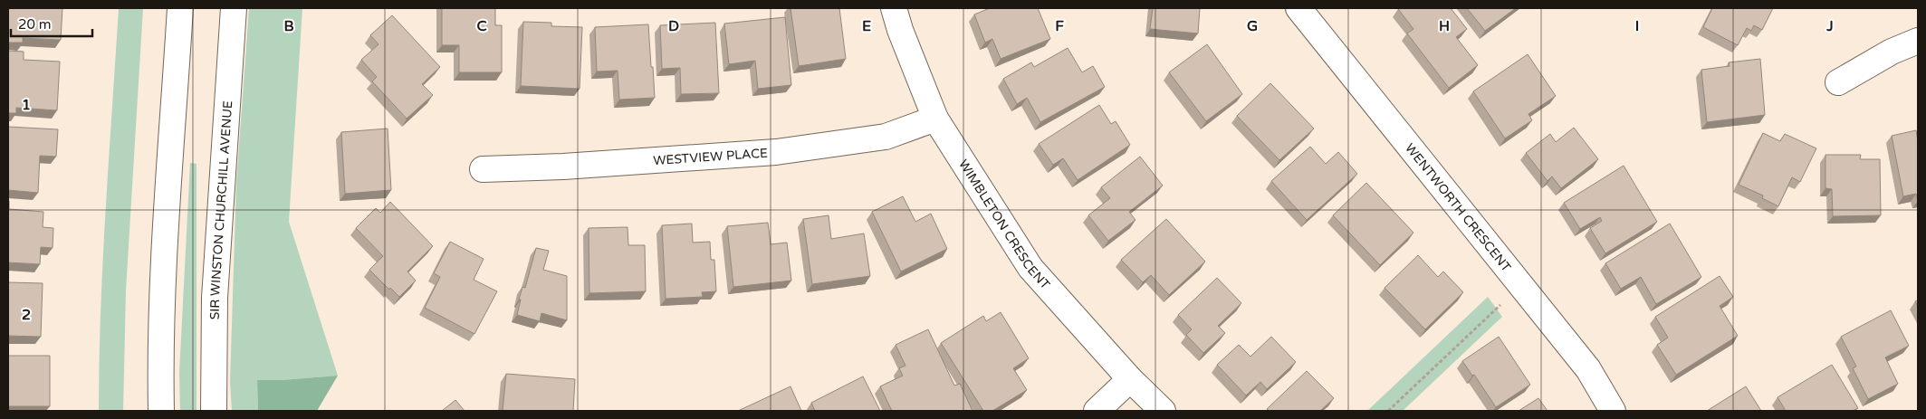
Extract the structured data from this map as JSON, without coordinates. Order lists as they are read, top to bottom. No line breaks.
{"streets":{"street":["WESTVIEW PLACE","WENTWORTH CRESCENT","SIR WINSTON CHURCHILL AVENUE","WIMBLETON CRESCENT"]},"crossings":[["WESTVIEW PLACE","WIMBLETON CRESCENT"]],"scale_bar":"20 m","grid":{"columns":["B","C","D","E","F","G","H","I","J"],"rows":["1","2"]}}
